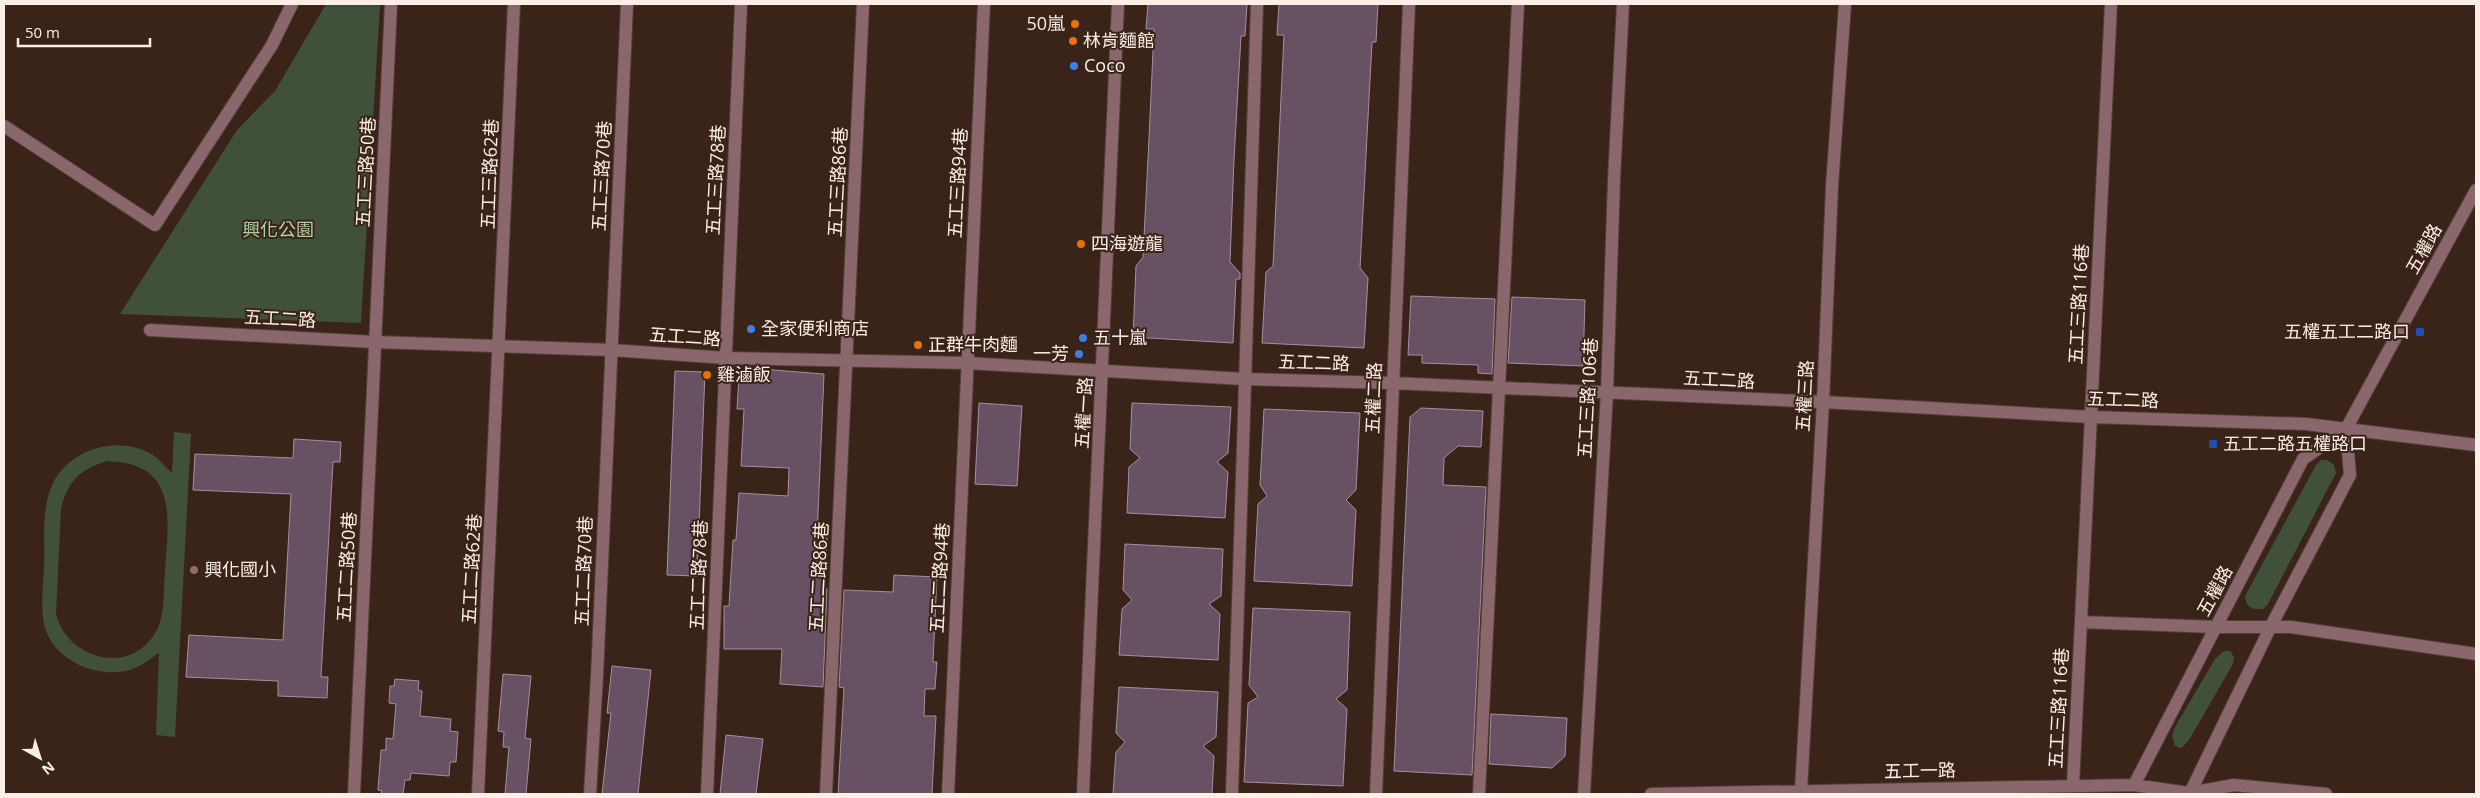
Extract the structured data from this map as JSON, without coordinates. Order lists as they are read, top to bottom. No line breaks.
{"streets":{"street":["五工三路50巷","五工三路62巷","五工三路70巷","五工三路78巷","五工三路86巷","五工三路94巷","五權路","五工三路116巷","五工二路","五權三路","五權二路","五工三路106巷","五權一路","五工二路50巷","五工二路62巷","五工二路70巷","五工二路78巷","五工二路86巷","五工二路94巷","五工一路"]},"crossings":[["五工三路50巷","五工二路"],["五工三路50巷","五工二路50巷"],["五工三路62巷","五工二路"],["五工三路62巷","五工二路62巷"],["五工三路70巷","五工二路"],["五工三路70巷","五工二路70巷"],["五工三路78巷","五工二路"],["五工三路78巷","五工二路78巷"],["五工三路86巷","五工二路"],["五工三路86巷","五工二路86巷"],["五工三路94巷","五工二路"],["五工三路94巷","五工二路94巷"],["五權路","五工二路"],["五權路","五工一路"],["五工三路116巷","五工二路"],["五工三路116巷","五工一路"],["五工二路","五權三路"],["五工二路","五權二路"],["五工二路","五工三路106巷"],["五工二路","五權一路"],["五工二路","五工二路50巷"],["五工二路","五工二路62巷"],["五工二路","五工二路70巷"],["五工二路","五工二路78巷"],["五工二路","五工二路86巷"],["五工二路","五工二路94巷"],["五權三路","五工一路"]],"parks":["興化公園"],"places":{"other":["50嵐","林肯麵館","Coco","四海遊龍","全家便利商店","五十嵐","正群牛肉麵","一芳","雞滷飯","興化國小"],"transit":["五權五工二路口","五工二路五權路口"]},"scale_bar":"50 m","north":"bottom right"}
